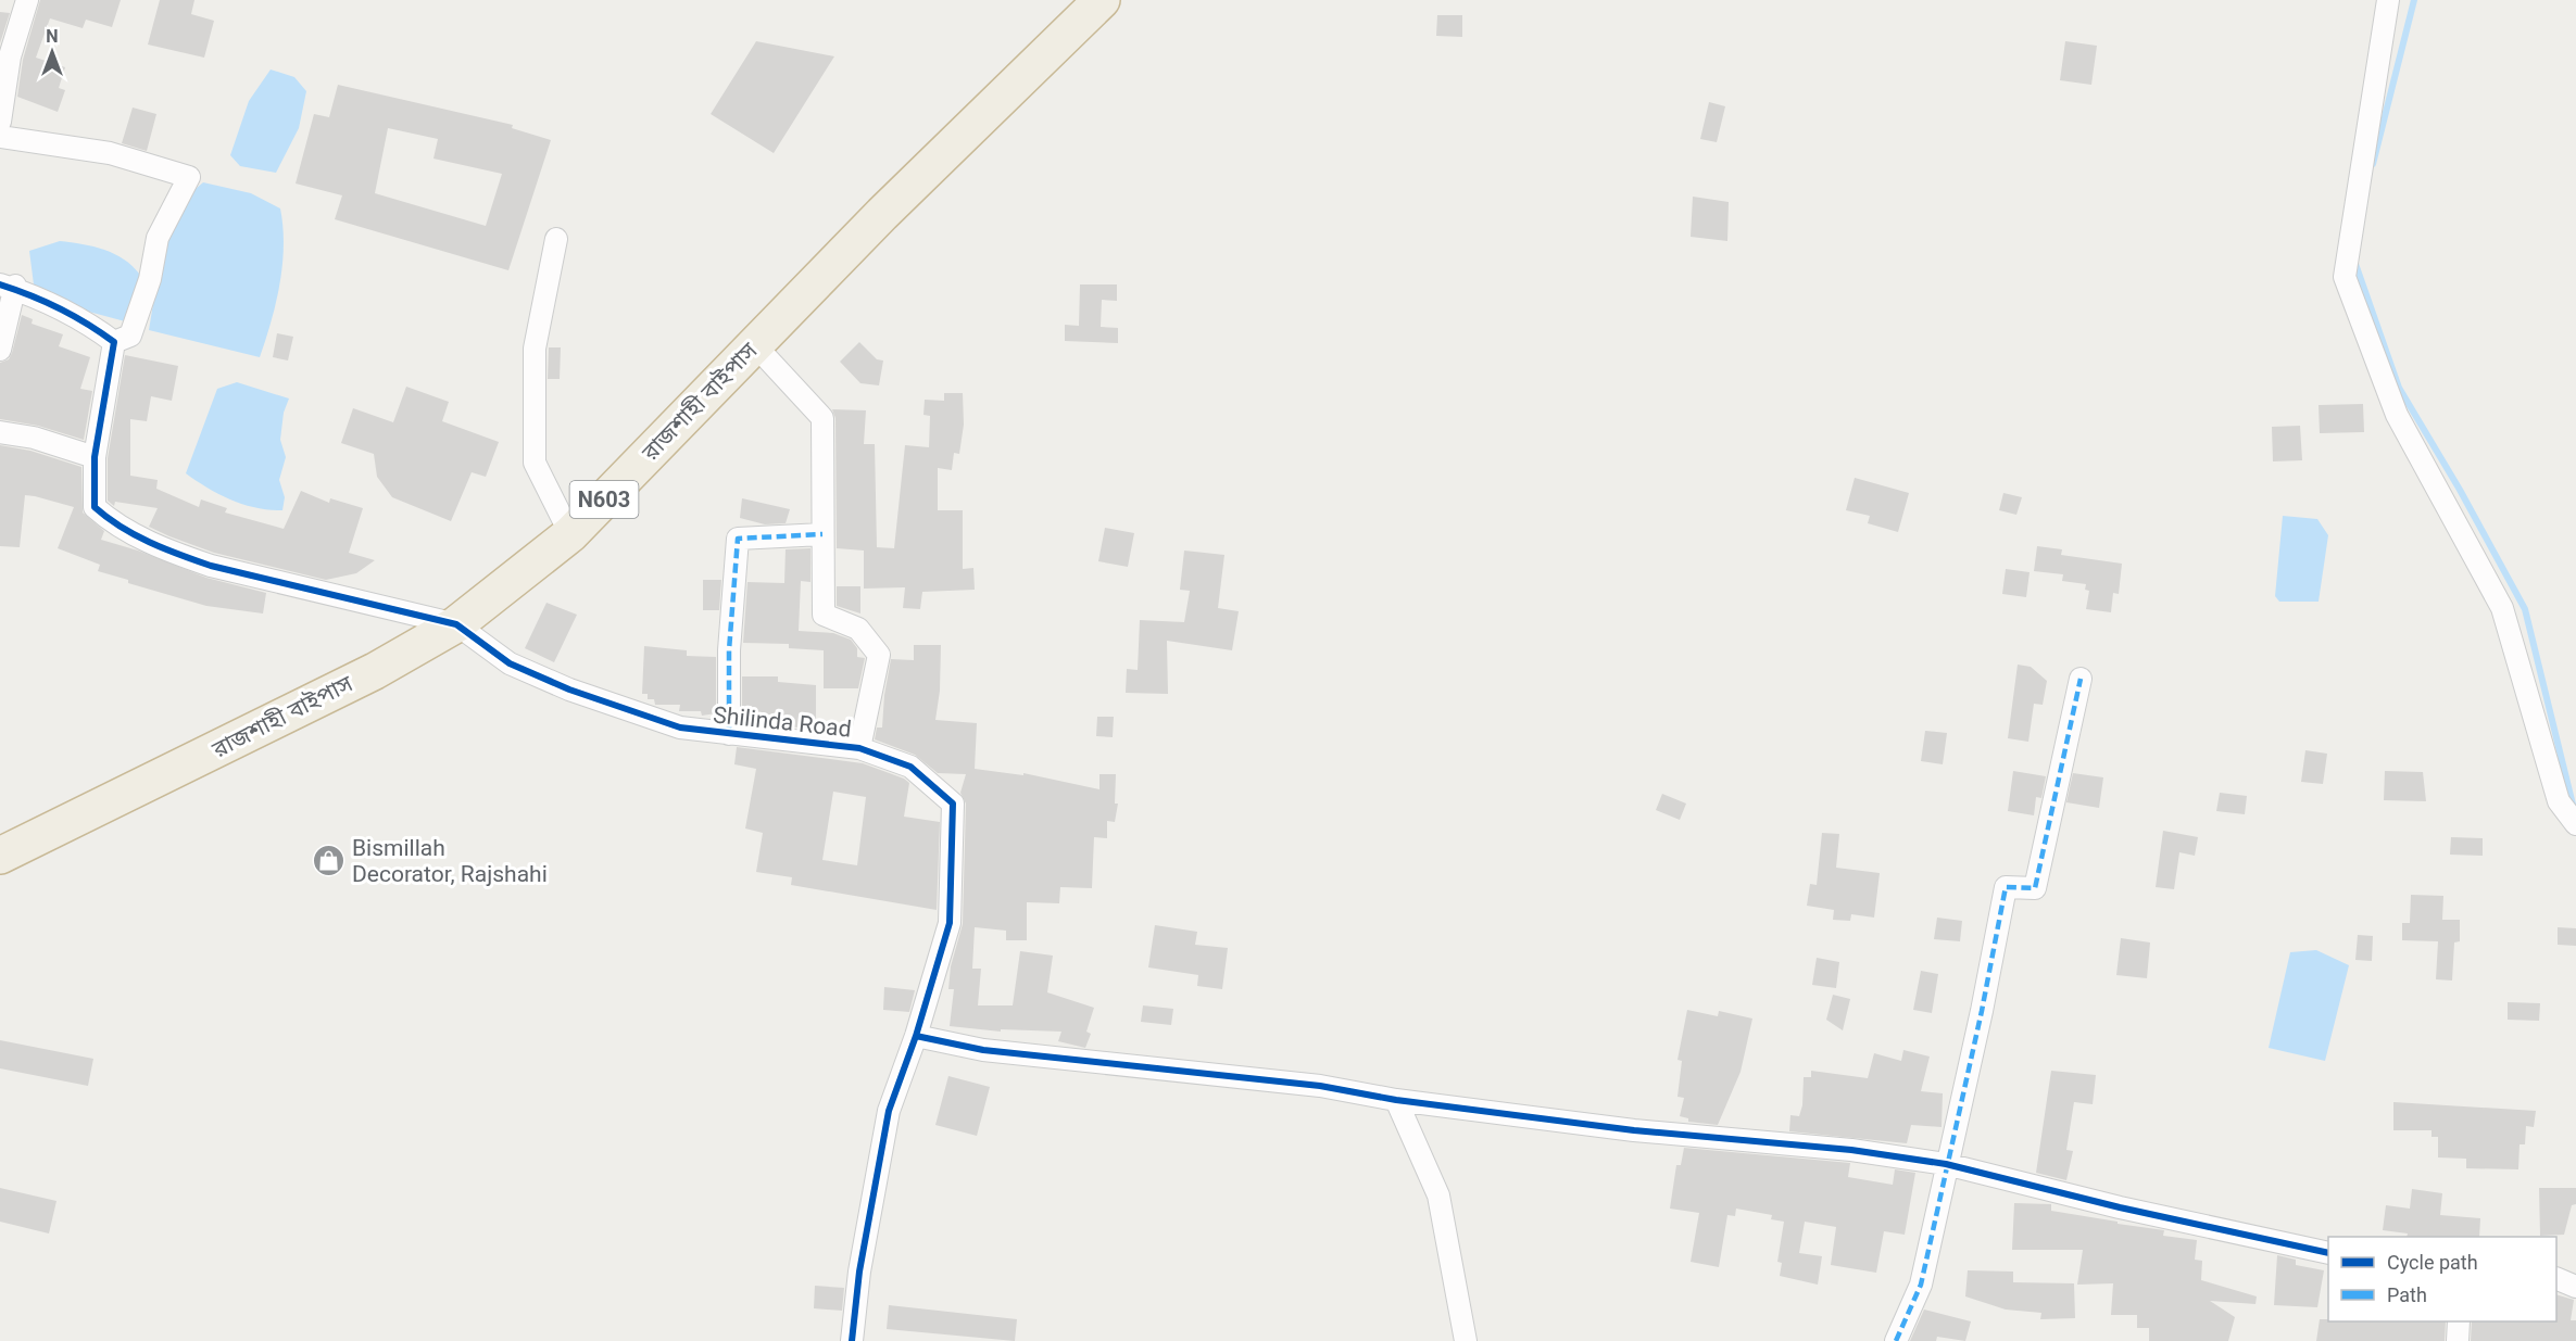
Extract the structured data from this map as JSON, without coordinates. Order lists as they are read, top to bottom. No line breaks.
{"streets":{"highway":["রাজশাহী বাইপাস","N603"],"street":["Shilinda Road"]},"crossings":[["রাজশাহী বাইপাস","Shilinda Road"]],"places":{"shop":["Bismillah Decorator, Rajshahi"]},"legend":["Cycle path","Path"],"north":"top"}
